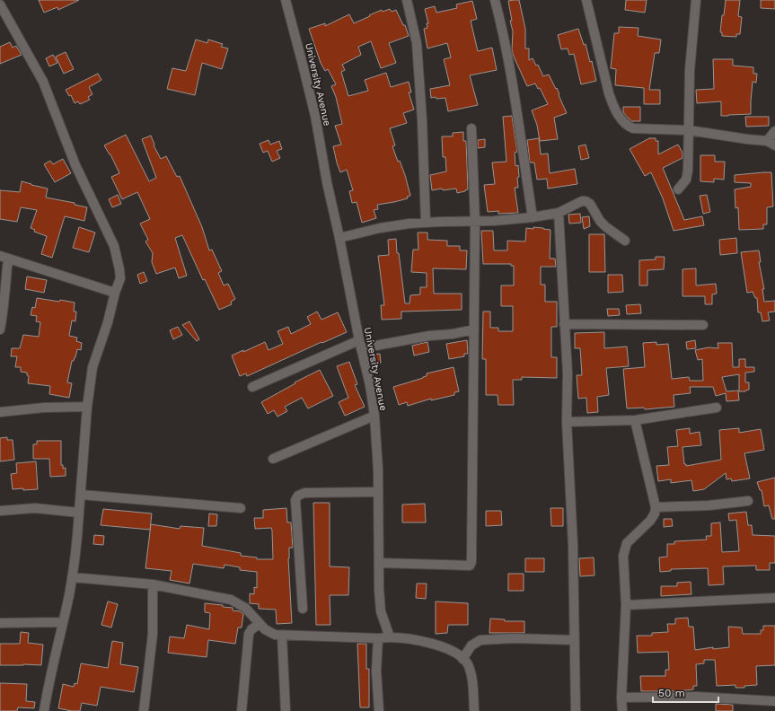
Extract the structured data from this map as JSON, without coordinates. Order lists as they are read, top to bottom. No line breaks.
{"streets":{"street":["University Avenue"]},"scale_bar":"50 m"}
